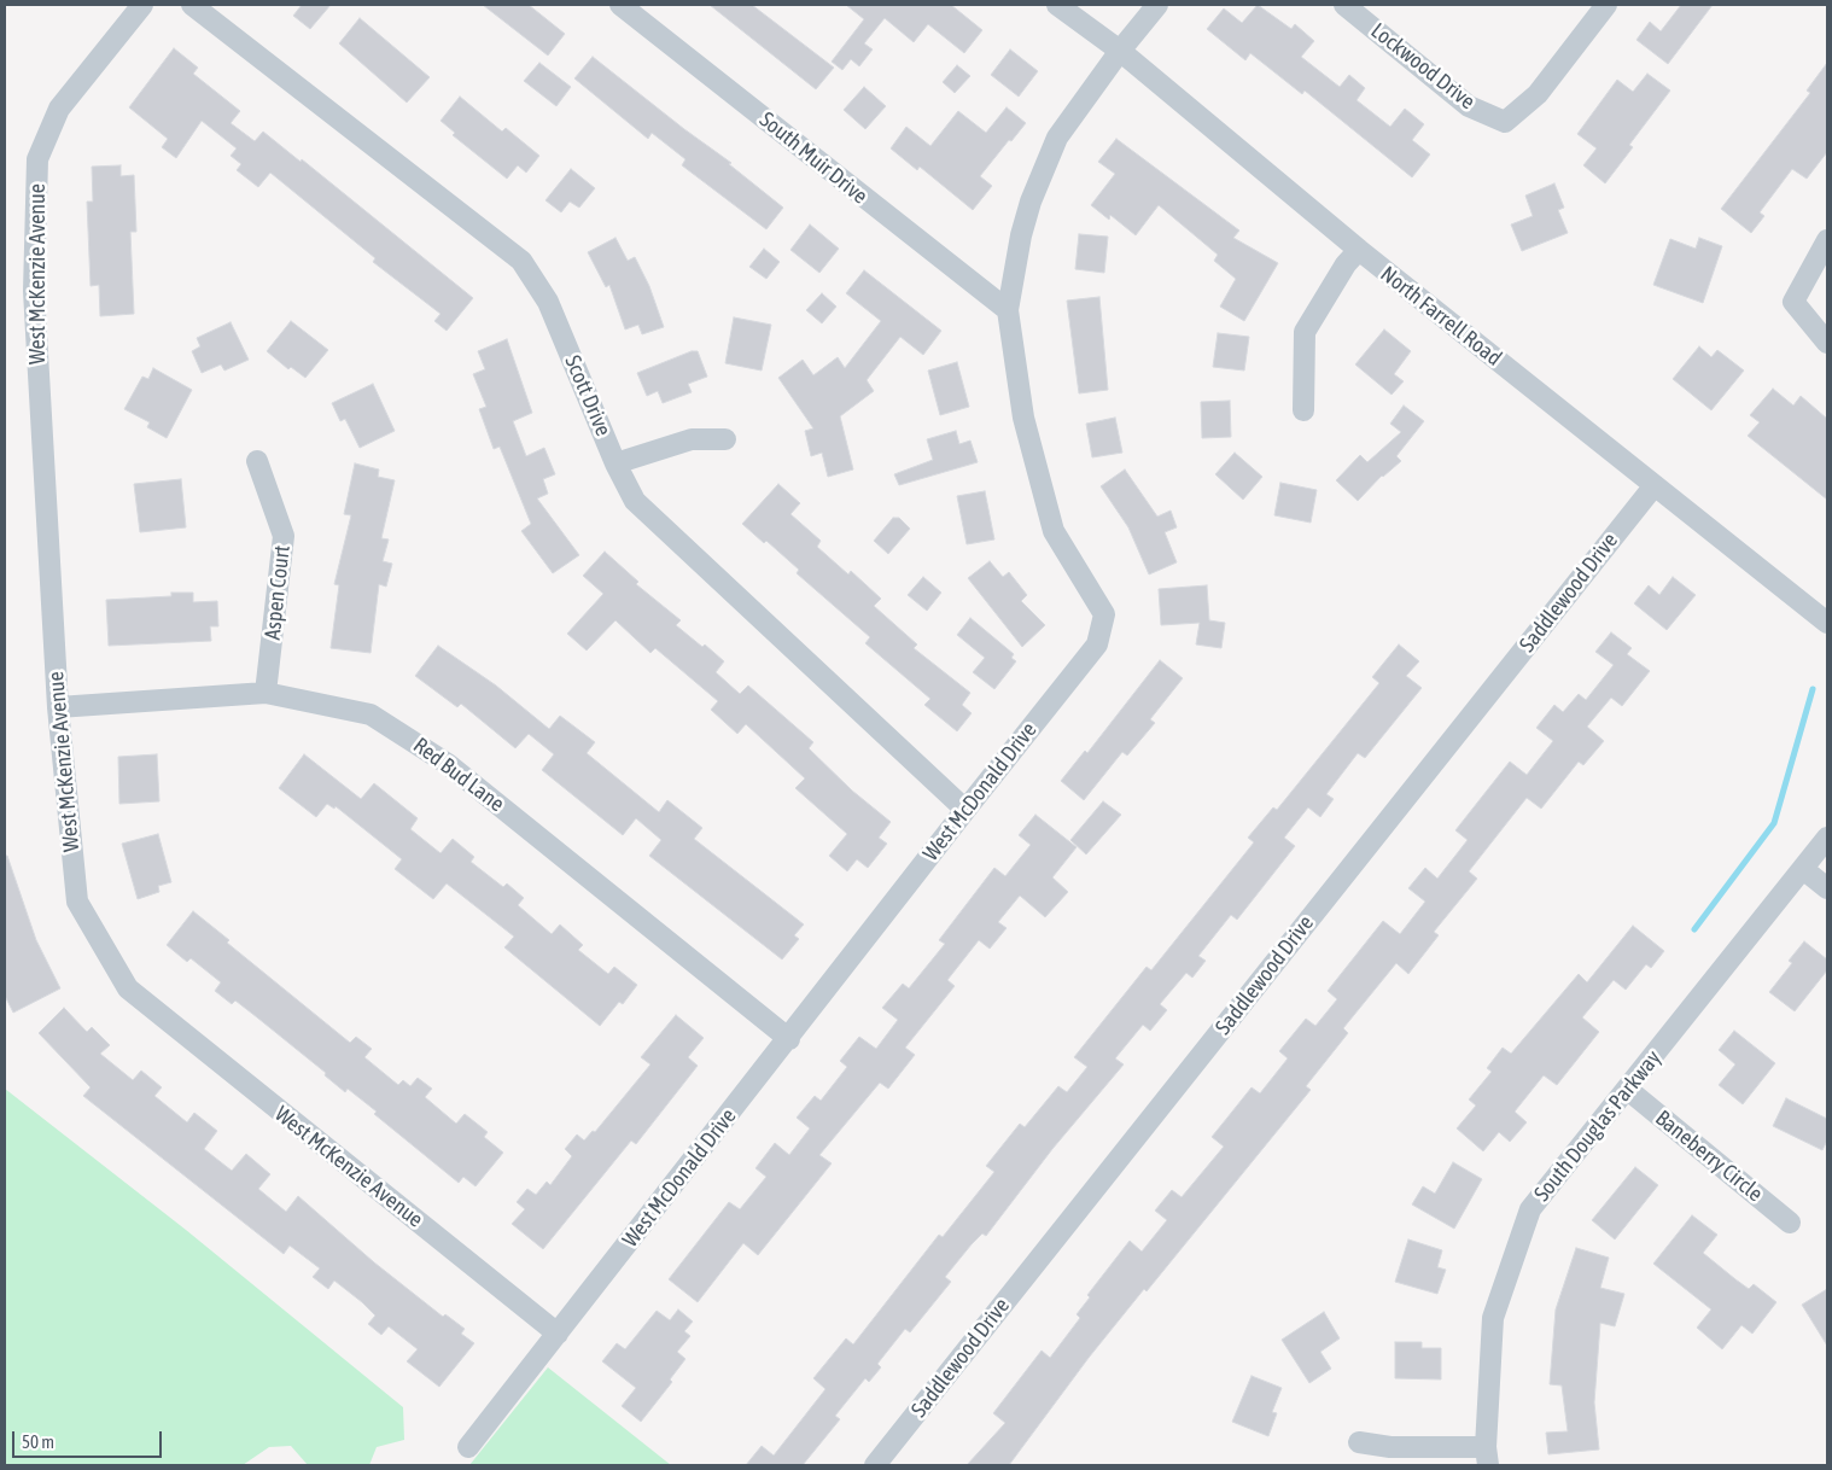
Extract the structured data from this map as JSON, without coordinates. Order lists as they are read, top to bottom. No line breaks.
{"streets":{"street":["Lockwood Drive","South Muir Drive","West McKenzie Avenue","North Farrell Road","Scott Drive","Aspen Court","Saddlewood Drive","Red Bud Lane","West McDonald Drive","South Douglas Parkway","Baneberry Circle"]},"crossings":[["South Muir Drive","West McDonald Drive"],["West McKenzie Avenue","Red Bud Lane"],["West McKenzie Avenue","West McDonald Drive"],["North Farrell Road","Saddlewood Drive"],["North Farrell Road","West McDonald Drive"],["Scott Drive","West McDonald Drive"],["Aspen Court","Red Bud Lane"],["Red Bud Lane","West McDonald Drive"],["South Douglas Parkway","Baneberry Circle"]],"scale_bar":"50 m"}
